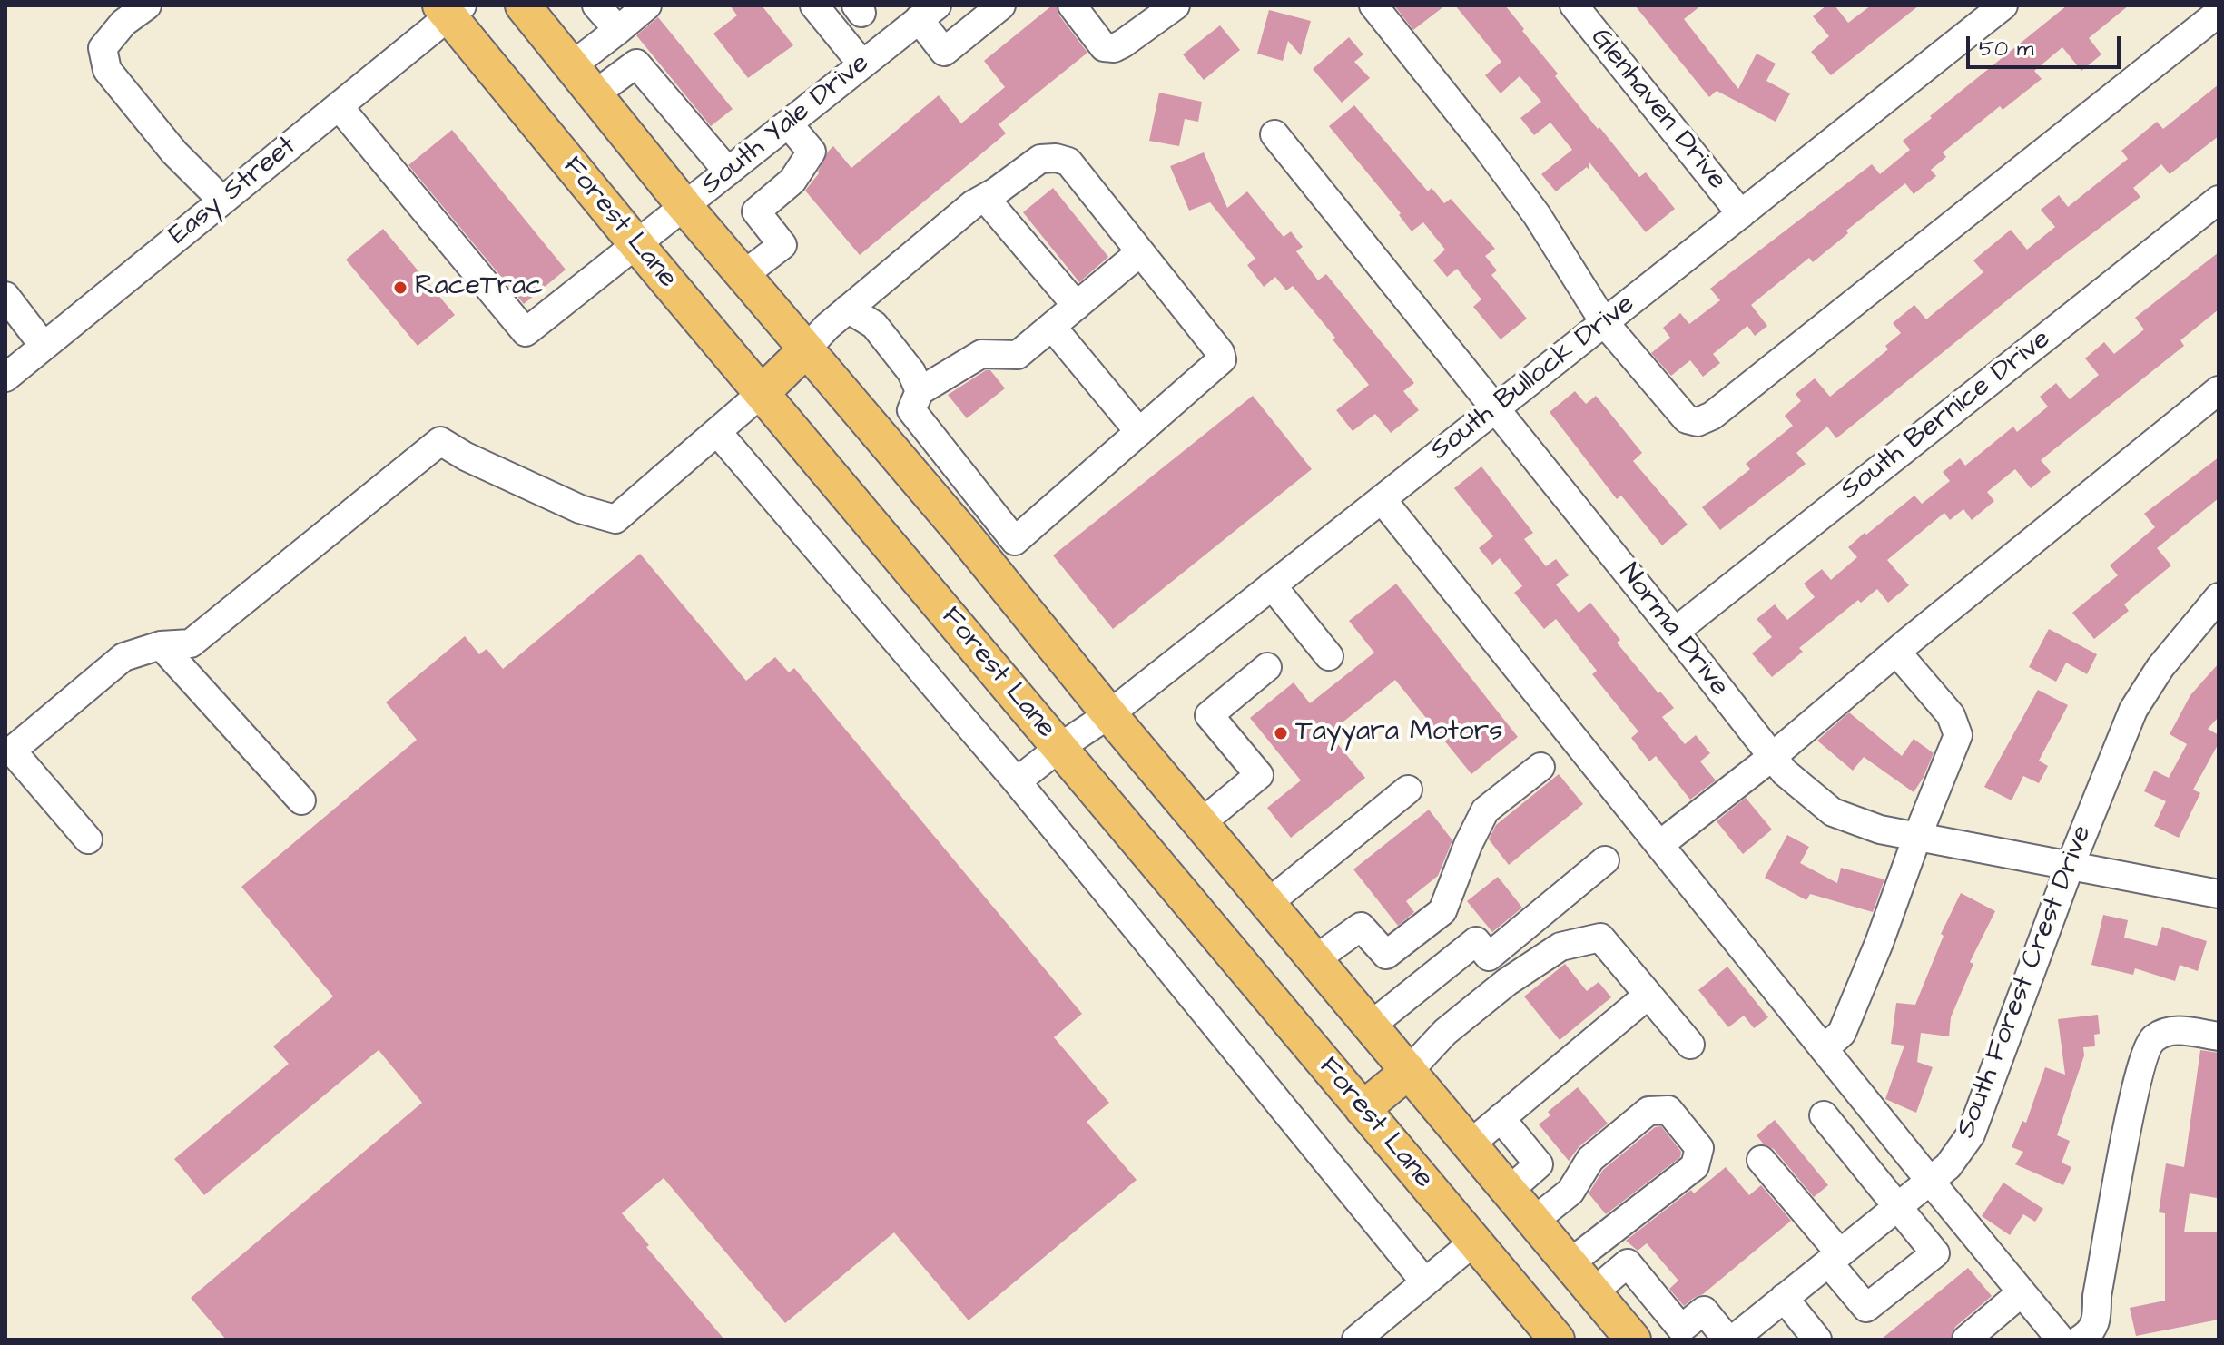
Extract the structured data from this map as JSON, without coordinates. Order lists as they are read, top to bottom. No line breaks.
{"streets":{"main road":["Forest Lane"],"street":["Glenhaven Drive","South Yale Drive","Easy Street","South Bullock Drive","South Bernice Drive","Norma Drive","South Forest Crest Drive"]},"crossings":[["Glenhaven Drive","South Bullock Drive"],["South Yale Drive","Easy Street"],["South Yale Drive","Forest Lane"],["Easy Street","Forest Lane"],["Forest Lane","South Bullock Drive"],["South Bullock Drive","Norma Drive"],["South Bernice Drive","Norma Drive"],["Norma Drive","South Forest Crest Drive"]],"places":["RaceTrac","Tayyara Motors"],"scale_bar":"50 m"}
